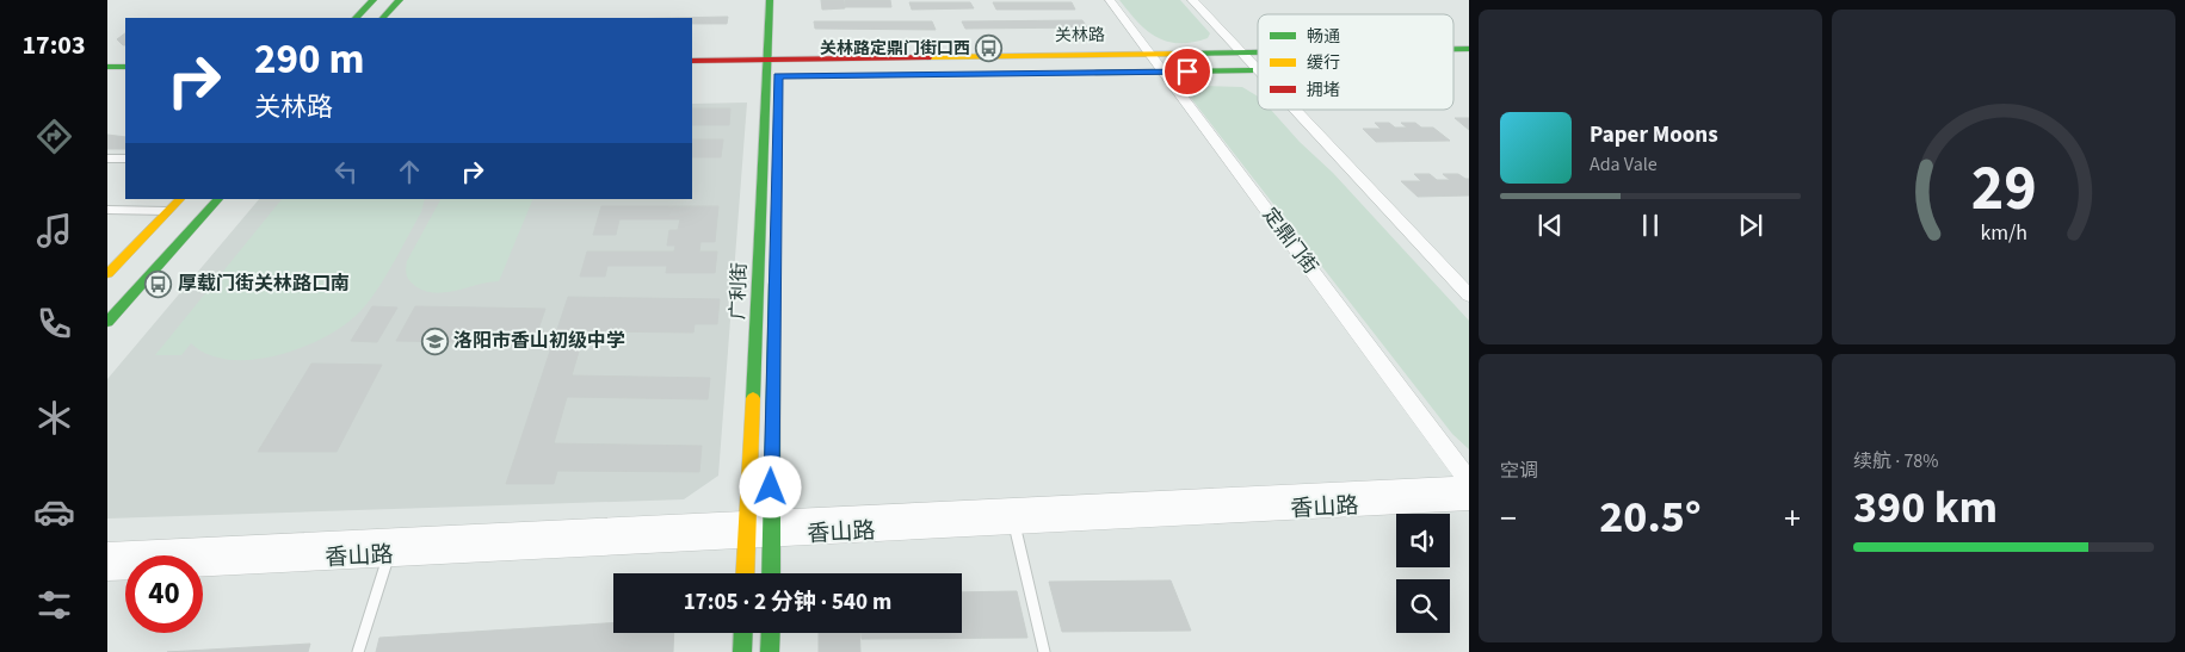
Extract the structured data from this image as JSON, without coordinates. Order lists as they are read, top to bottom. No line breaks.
{"streets":{"main road":["关林路","广利街"],"street":["定鼎门街","香山路"]},"crossings":[["关林路","定鼎门街"],["关林路","广利街"],["定鼎门街","香山路"],["广利街","香山路"]],"places":{"bus stop":["关林路定鼎门街口西","厚载门街关林路口南"],"school or university":["洛阳市香山初级中学"]},"legend":["畅通","缓行","拥堵"],"page":{"tabs":"17:03","turn":["290 m","关林路"],"song":["Paper Moons","Ada Vale"],"tile":["空调",["续航 · 78%","390 km"]],"heat":["−","20.5°","+"],"limit":"40","trip":"17:05 · 2 分钟 · 540 m","gauge":["29","km/h"]}}
